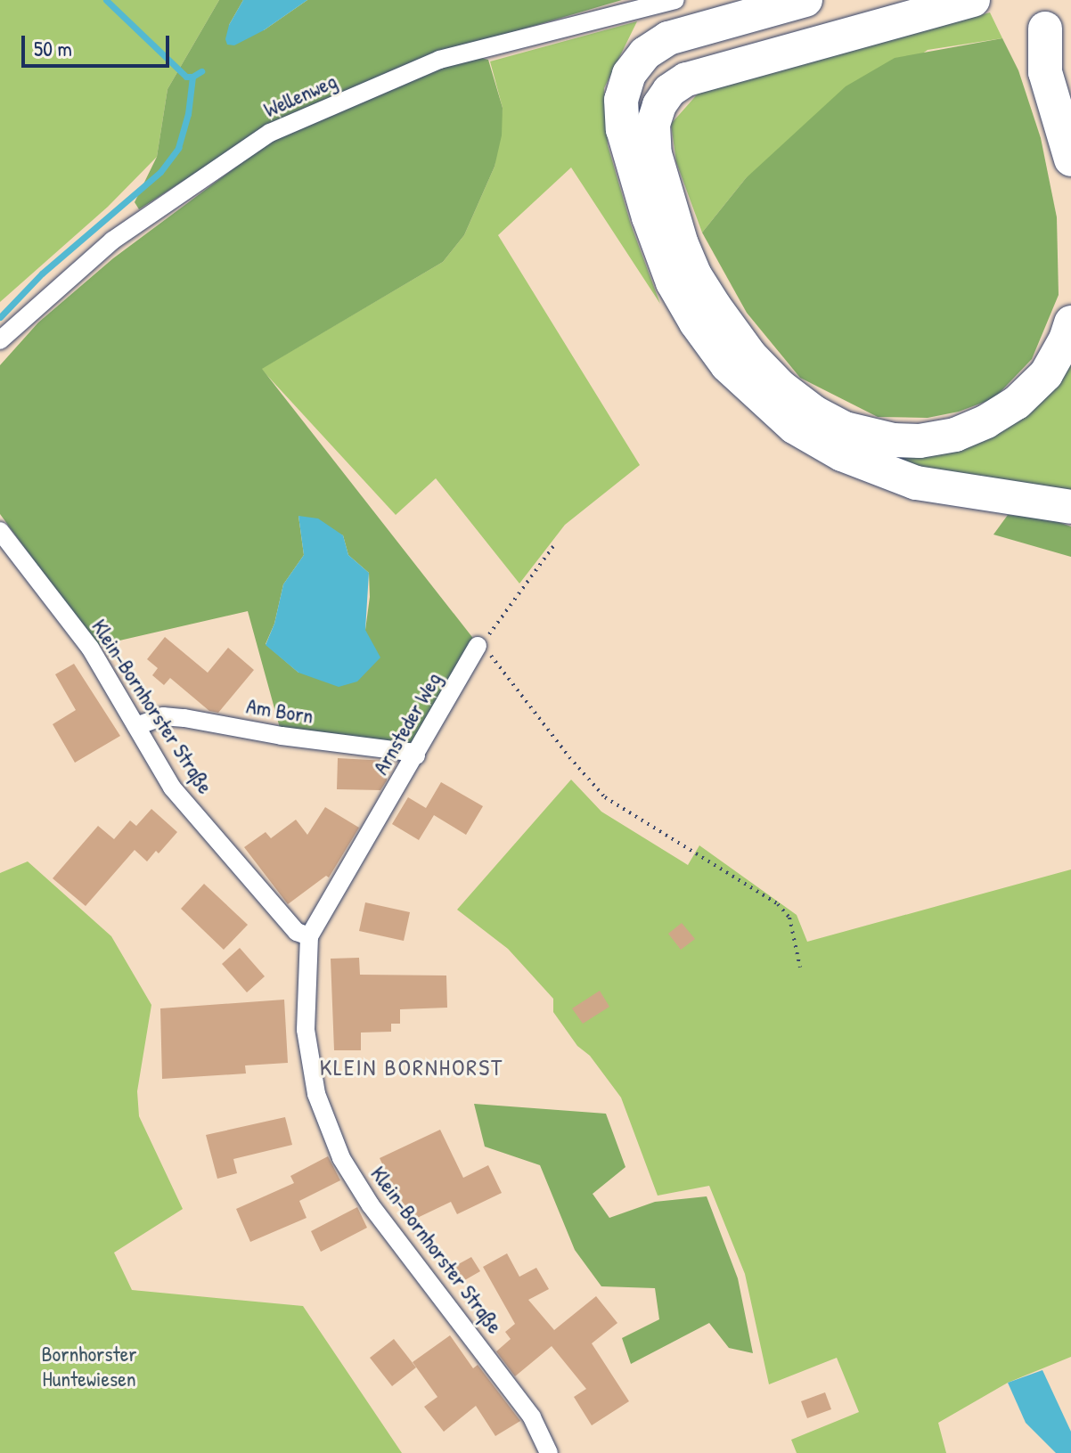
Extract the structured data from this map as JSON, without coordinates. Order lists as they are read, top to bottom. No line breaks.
{"streets":{"street":["Wellenweg","Klein-Bornhorster Straße","Am Born","Arnsteder Weg"]},"crossings":[["Klein-Bornhorster Straße","Am Born"],["Klein-Bornhorster Straße","Arnsteder Weg"],["Am Born","Arnsteder Weg"]],"districts":["KLEIN BORNHORST"],"parks":["Bornhorster Huntewiesen"],"scale_bar":"50 m"}
